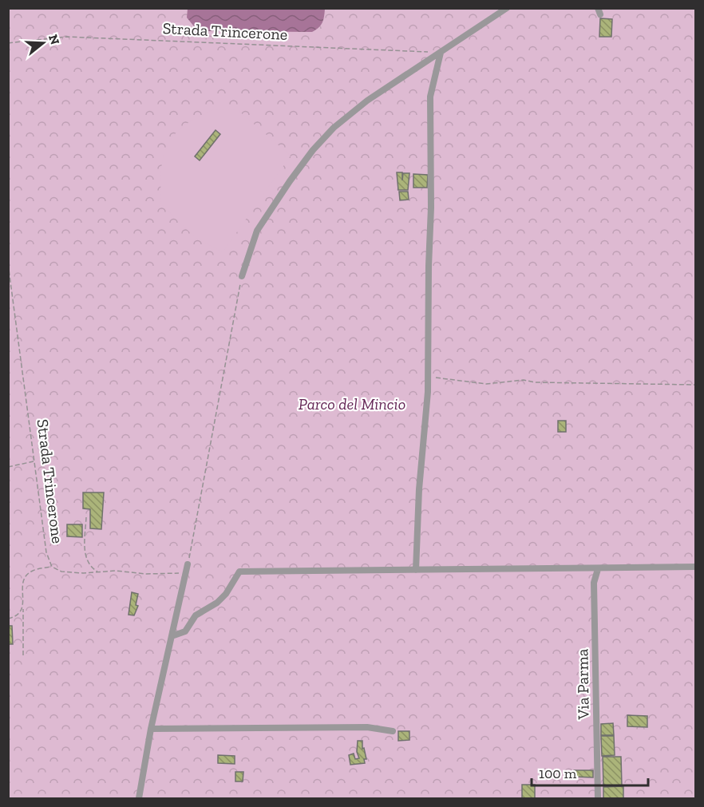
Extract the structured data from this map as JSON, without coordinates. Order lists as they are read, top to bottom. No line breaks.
{"streets":{"street":["Via Parma"],"path":["Strada Trincerone"]},"parks":["Parco del Mincio"],"scale_bar":"100 m","north":"right"}
